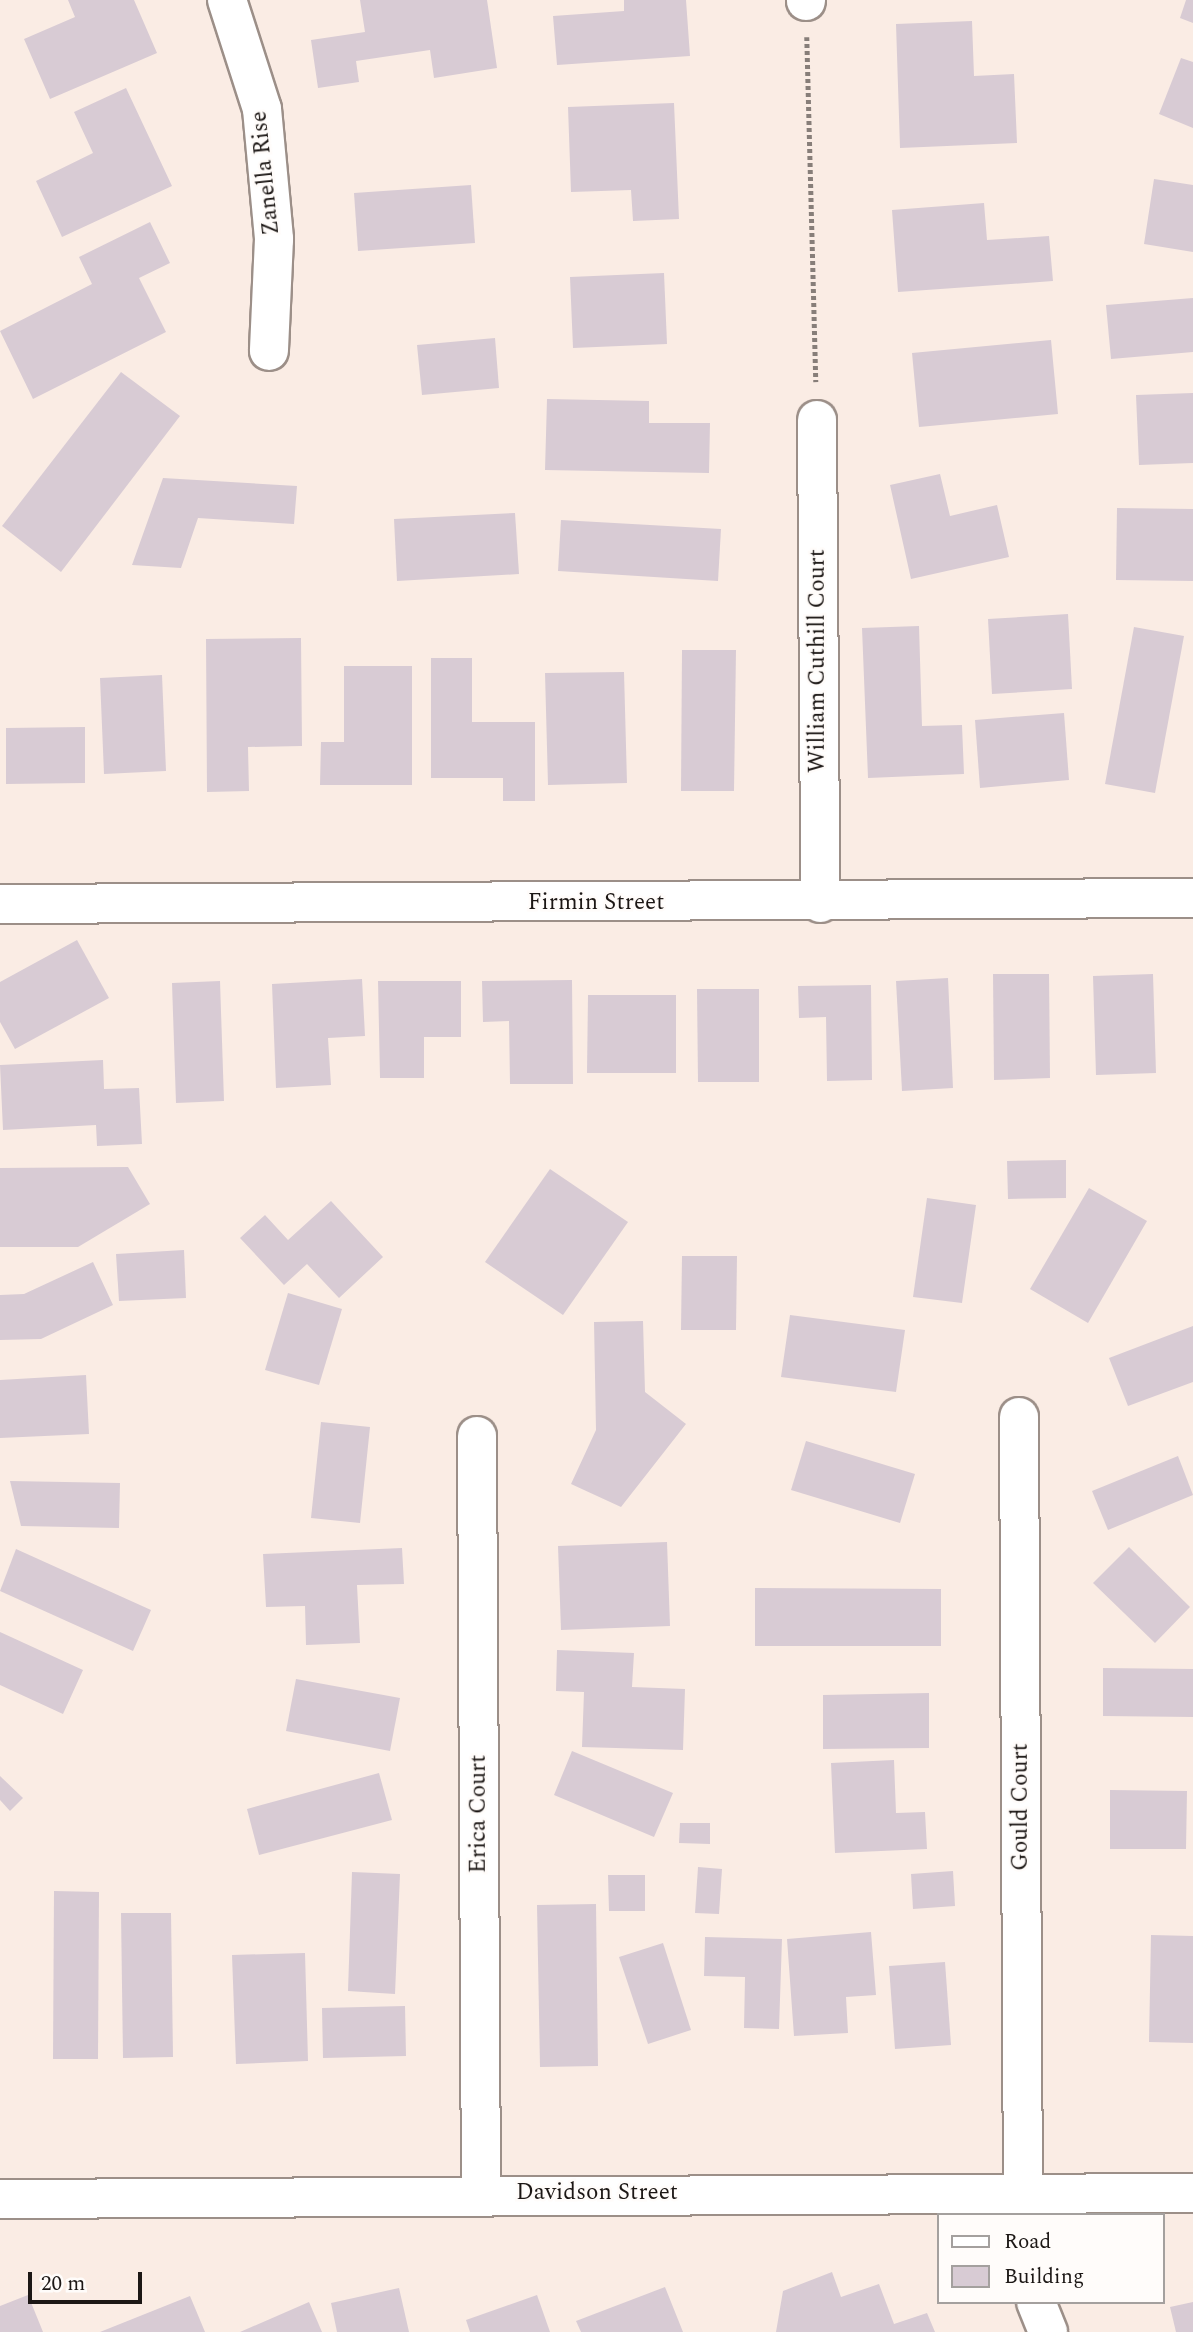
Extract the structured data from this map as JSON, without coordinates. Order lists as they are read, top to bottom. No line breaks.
{"streets":{"street":["Zanella Rise","William Cuthill Court","Firmin Street","Gould Court","Erica Court","Davidson Street"]},"crossings":[["William Cuthill Court","Firmin Street"],["Gould Court","Davidson Street"],["Erica Court","Davidson Street"]],"legend":["Road","Building"],"scale_bar":"20 m"}
